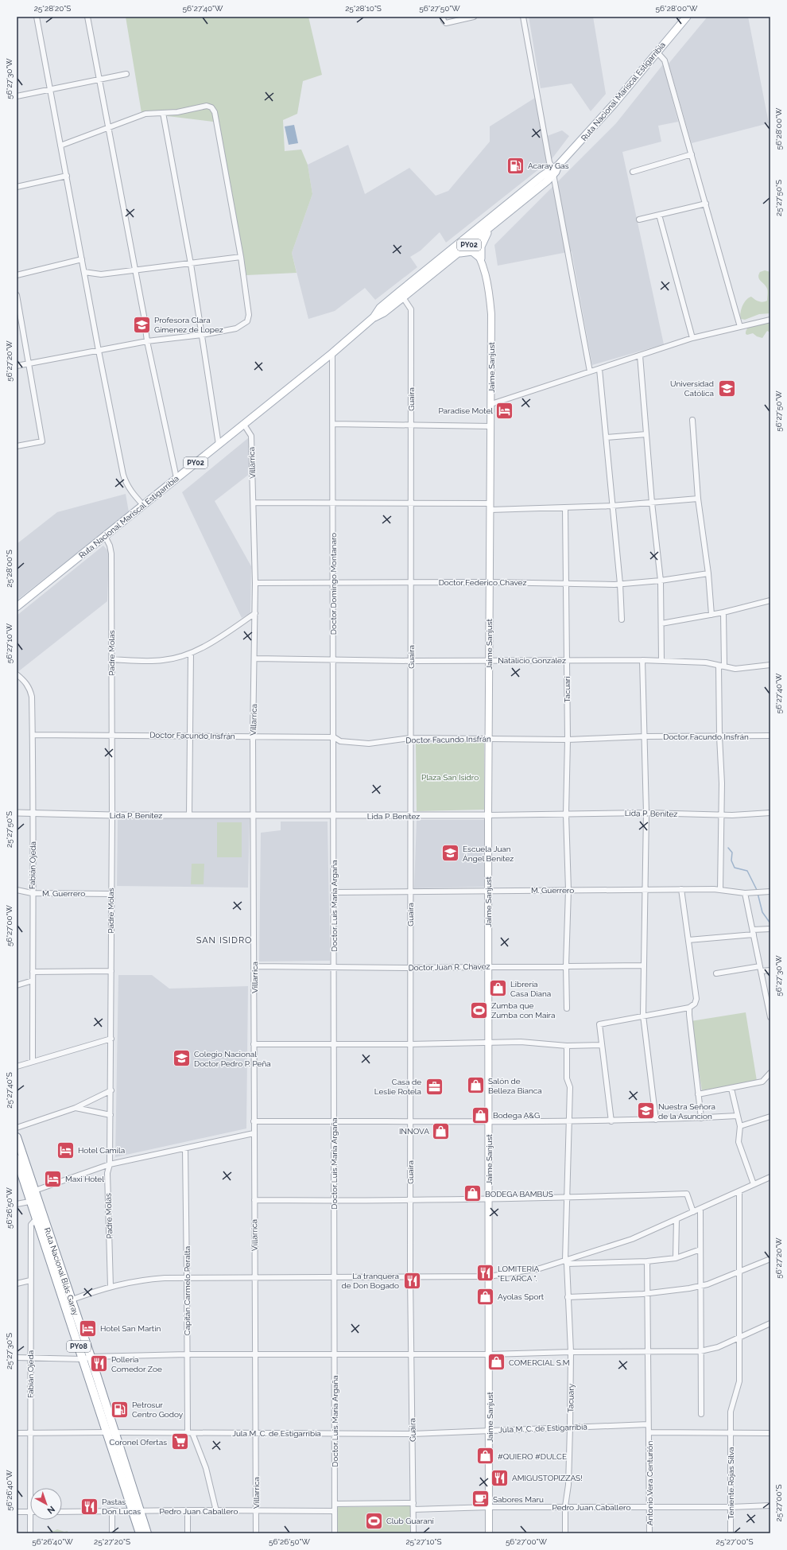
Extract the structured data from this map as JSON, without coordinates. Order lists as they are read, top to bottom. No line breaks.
{"streets":{"highway":["Ruta Nacional Blás Garay","PY08"],"main road":["Ruta Nacional Mariscal Estigarribia","PY02","Jaime Sanjust"],"street":["Guaira","Villarrica","Doctor Federico Chavez","Doctor Domingo Montanaro","Padre Molas","Natalicio González","Tacuarí","Doctor Facundo Insfrán","Lida P. Benítez","Fabián Ojeda","M. Guerrero","Doctor Luís María Argaña","Doctor Juan R. Chavez","Capitán Carmelo Peralta","Tacuary","Jula M. C. de Estigarribia","Antonio Vera Centurión","Teniente Rojas Silva","Pedro Juan Caballero"]},"crossings":[["Ruta Nacional Mariscal Estigarribia","Jaime Sanjust"],["Ruta Nacional Mariscal Estigarribia","Guaira"],["Ruta Nacional Mariscal Estigarribia","Villarrica"],["Ruta Nacional Mariscal Estigarribia","Doctor Domingo Montanaro"],["Ruta Nacional Mariscal Estigarribia","Padre Molas"],["Jaime Sanjust","Doctor Federico Chavez"],["Jaime Sanjust","Natalicio González"],["Jaime Sanjust","Doctor Facundo Insfrán"],["Jaime Sanjust","Lida P. Benítez"],["Jaime Sanjust","M. Guerrero"],["Jaime Sanjust","Doctor Juan R. Chavez"],["Jaime Sanjust","Jula M. C. de Estigarribia"],["Jaime Sanjust","Pedro Juan Caballero"],["Guaira","Doctor Federico Chavez"],["Guaira","Natalicio González"],["Guaira","Doctor Facundo Insfrán"],["Guaira","Lida P. Benítez"],["Guaira","M. Guerrero"],["Guaira","Doctor Juan R. Chavez"],["Guaira","Jula M. C. de Estigarribia"],["Guaira","Pedro Juan Caballero"],["Villarrica","Doctor Federico Chavez"],["Villarrica","Natalicio González"],["Villarrica","Doctor Facundo Insfrán"],["Villarrica","Lida P. Benítez"],["Villarrica","Doctor Juan R. Chavez"],["Villarrica","Jula M. C. de Estigarribia"],["Villarrica","Pedro Juan Caballero"],["Doctor Federico Chavez","Doctor Domingo Montanaro"],["Doctor Federico Chavez","Tacuarí"],["Doctor Domingo Montanaro","Natalicio González"],["Doctor Domingo Montanaro","Doctor Facundo Insfrán"],["Doctor Domingo Montanaro","Lida P. Benítez"],["Doctor Domingo Montanaro","Doctor Luís María Argaña"],["Padre Molas","Doctor Facundo Insfrán"],["Padre Molas","Lida P. Benítez"],["Padre Molas","M. Guerrero"],["Natalicio González","Tacuarí"],["Tacuarí","Doctor Facundo Insfrán"],["Tacuarí","Lida P. Benítez"],["Tacuarí","M. Guerrero"],["Tacuarí","Doctor Juan R. Chavez"],["Doctor Facundo Insfrán","Fabián Ojeda"],["Lida P. Benítez","Fabián Ojeda"],["Lida P. Benítez","Doctor Luís María Argaña"],["Fabián Ojeda","M. Guerrero"],["Fabián Ojeda","Ruta Nacional Blás Garay"],["Fabián Ojeda","Jula M. C. de Estigarribia"],["M. Guerrero","Doctor Luís María Argaña"],["Doctor Luís María Argaña","Doctor Juan R. Chavez"],["Doctor Luís María Argaña","Jula M. C. de Estigarribia"],["Doctor Luís María Argaña","Pedro Juan Caballero"],["Ruta Nacional Blás Garay","Jula M. C. de Estigarribia"],["Ruta Nacional Blás Garay","Pedro Juan Caballero"],["Capitán Carmelo Peralta","Jula M. C. de Estigarribia"],["Capitán Carmelo Peralta","Pedro Juan Caballero"],["Tacuary","Jula M. C. de Estigarribia"],["Tacuary","Pedro Juan Caballero"],["Jula M. C. de Estigarribia","Antonio Vera Centurión"],["Antonio Vera Centurión","Pedro Juan Caballero"],["Teniente Rojas Silva","Pedro Juan Caballero"]],"districts":["SAN ISIDRO"],"parks":["Plaza San Isidro"],"places":{"fuel station":["Acaray Gas","Petrosur Centro Godoy"],"school or university":["Profesora Clara Gimenez de Lopez","Universidad Católica","Escuela Juan Ángel Benítez","Colegio Nacional Doctor Pedro P. Peña","Nuestra Señora de la Asuncion"],"hotel":["Paradise Motel","Hotel Camila","Maxi Hotel","Hotel San Martin"],"shop":["Librería Casa Diana","Salón de Belleza Bianca","Bodega A&G","INNOVA","BODEGA BAMBUS","Ayolas Sport","COMERCIAL S.M","#QUIERO #DULCE"],"sports":["Zumba que Zumba con Maira","Club Guaraní"],"office":["Casa de Leslie Rotela"],"restaurant":["LOMITERÍA \"EL ARCA \".","La tranquera de Don Bogado","Polleria Comedor Zoe","AMIGUSTOPIZZAS!","Pastas Don Lucas"],"supermarket":["Coronel Ofertas"],"cafe":["Sabores Maru"]},"north":"bottom right","coordinates":["25°28'20\"S","56°27'40\"W","25°28'10\"S","56°27'50\"W","56°28'00\"W","56°27'30\"W","25°27'50\"S","56°27'20\"W","25°28'00\"S","56°27'10\"W","56°27'00\"W","25°27'40\"S","56°26'50\"W","25°27'30\"S","56°26'40\"W","25°27'00\"S","25°27'20\"S","25°27'10\"S"]}
